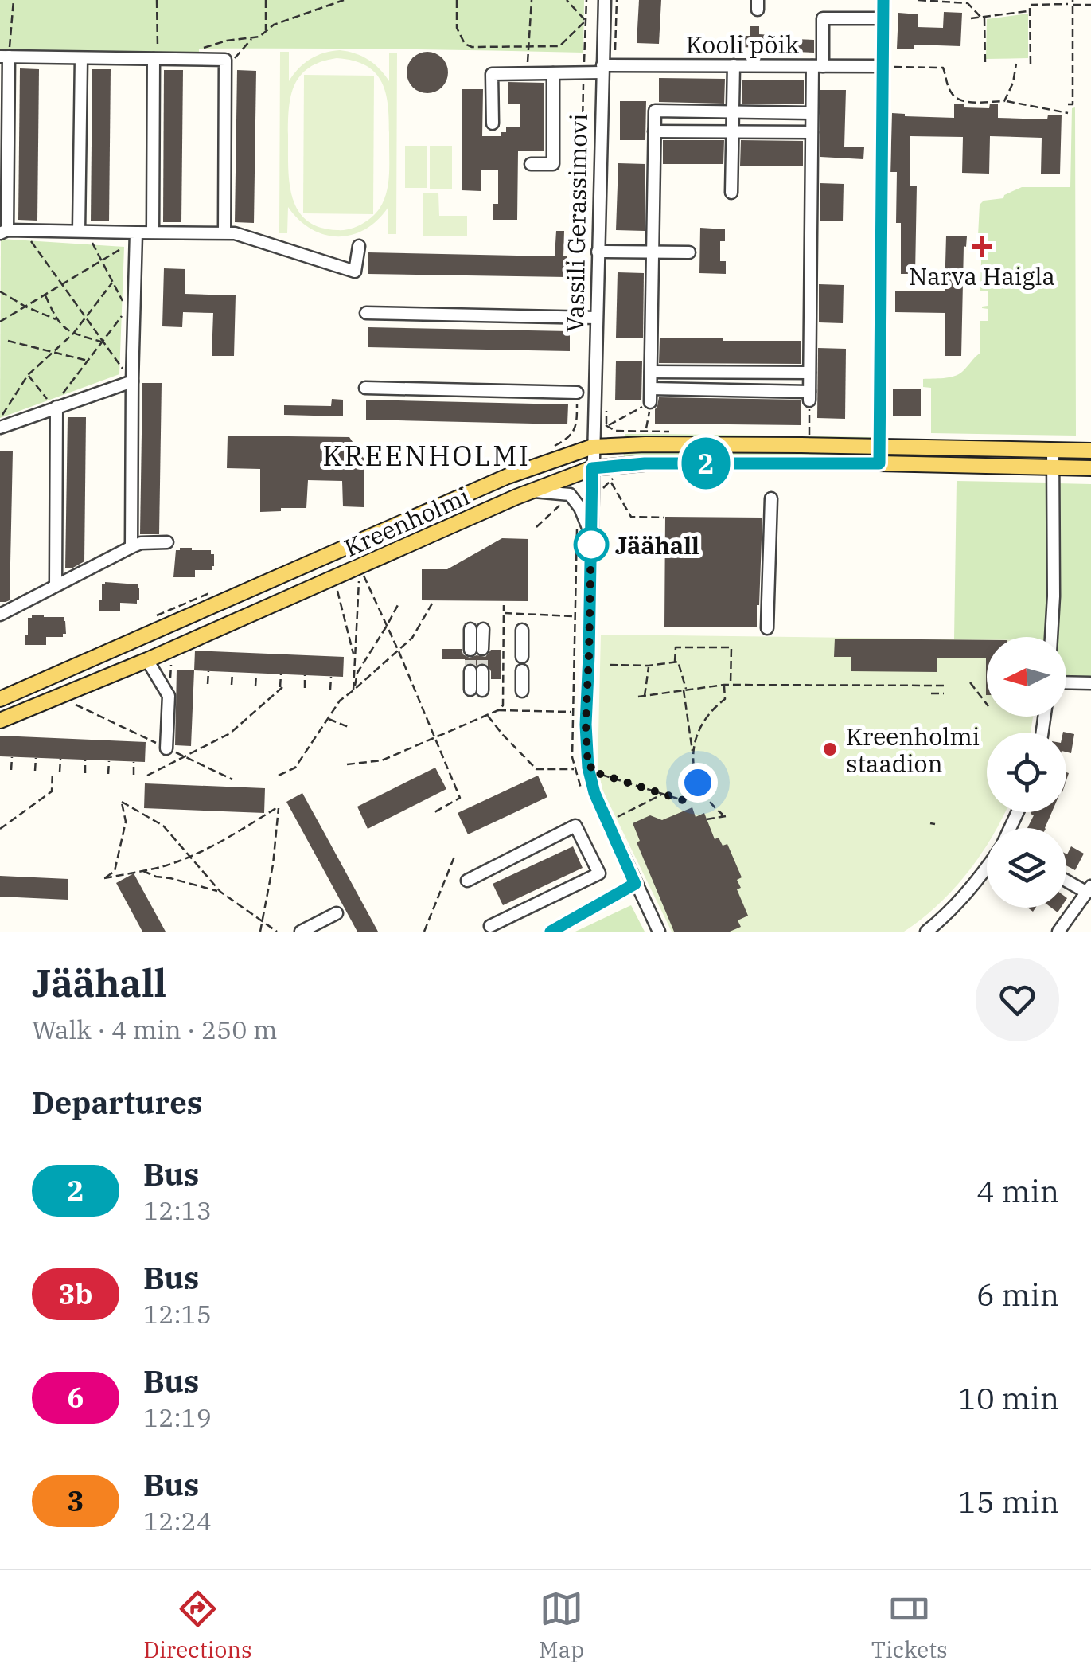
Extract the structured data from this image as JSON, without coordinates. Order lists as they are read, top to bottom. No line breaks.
{"streets":{"main road":["Kreenholmi"],"street":["Kooli põik","Vassili Gerassimovi"]},"crossings":[["Kooli põik","Vassili Gerassimovi"],["Vassili Gerassimovi","Kreenholmi"]],"districts":["KREENHOLMI"],"places":{"health":["Narva Haigla"],"other":["Jäähall","Kreenholmi staadion"]},"lines":["bus line 2"],"north":"left","page":{"on_map":"2","heading":[["Jäähall","Walk · 4 min · 250 m"],"Departures"],"list":[{"mark":"2","name":"Bus","note":"12:13","value":"4 min"},{"mark":"3b","name":"Bus","note":"12:15","value":"6 min"},{"mark":"6","name":"Bus","note":"12:19","value":"10 min"},{"mark":"3","name":"Bus","note":"12:24","value":"15 min"}],"tabs":["Directions","Map","Tickets"]}}
